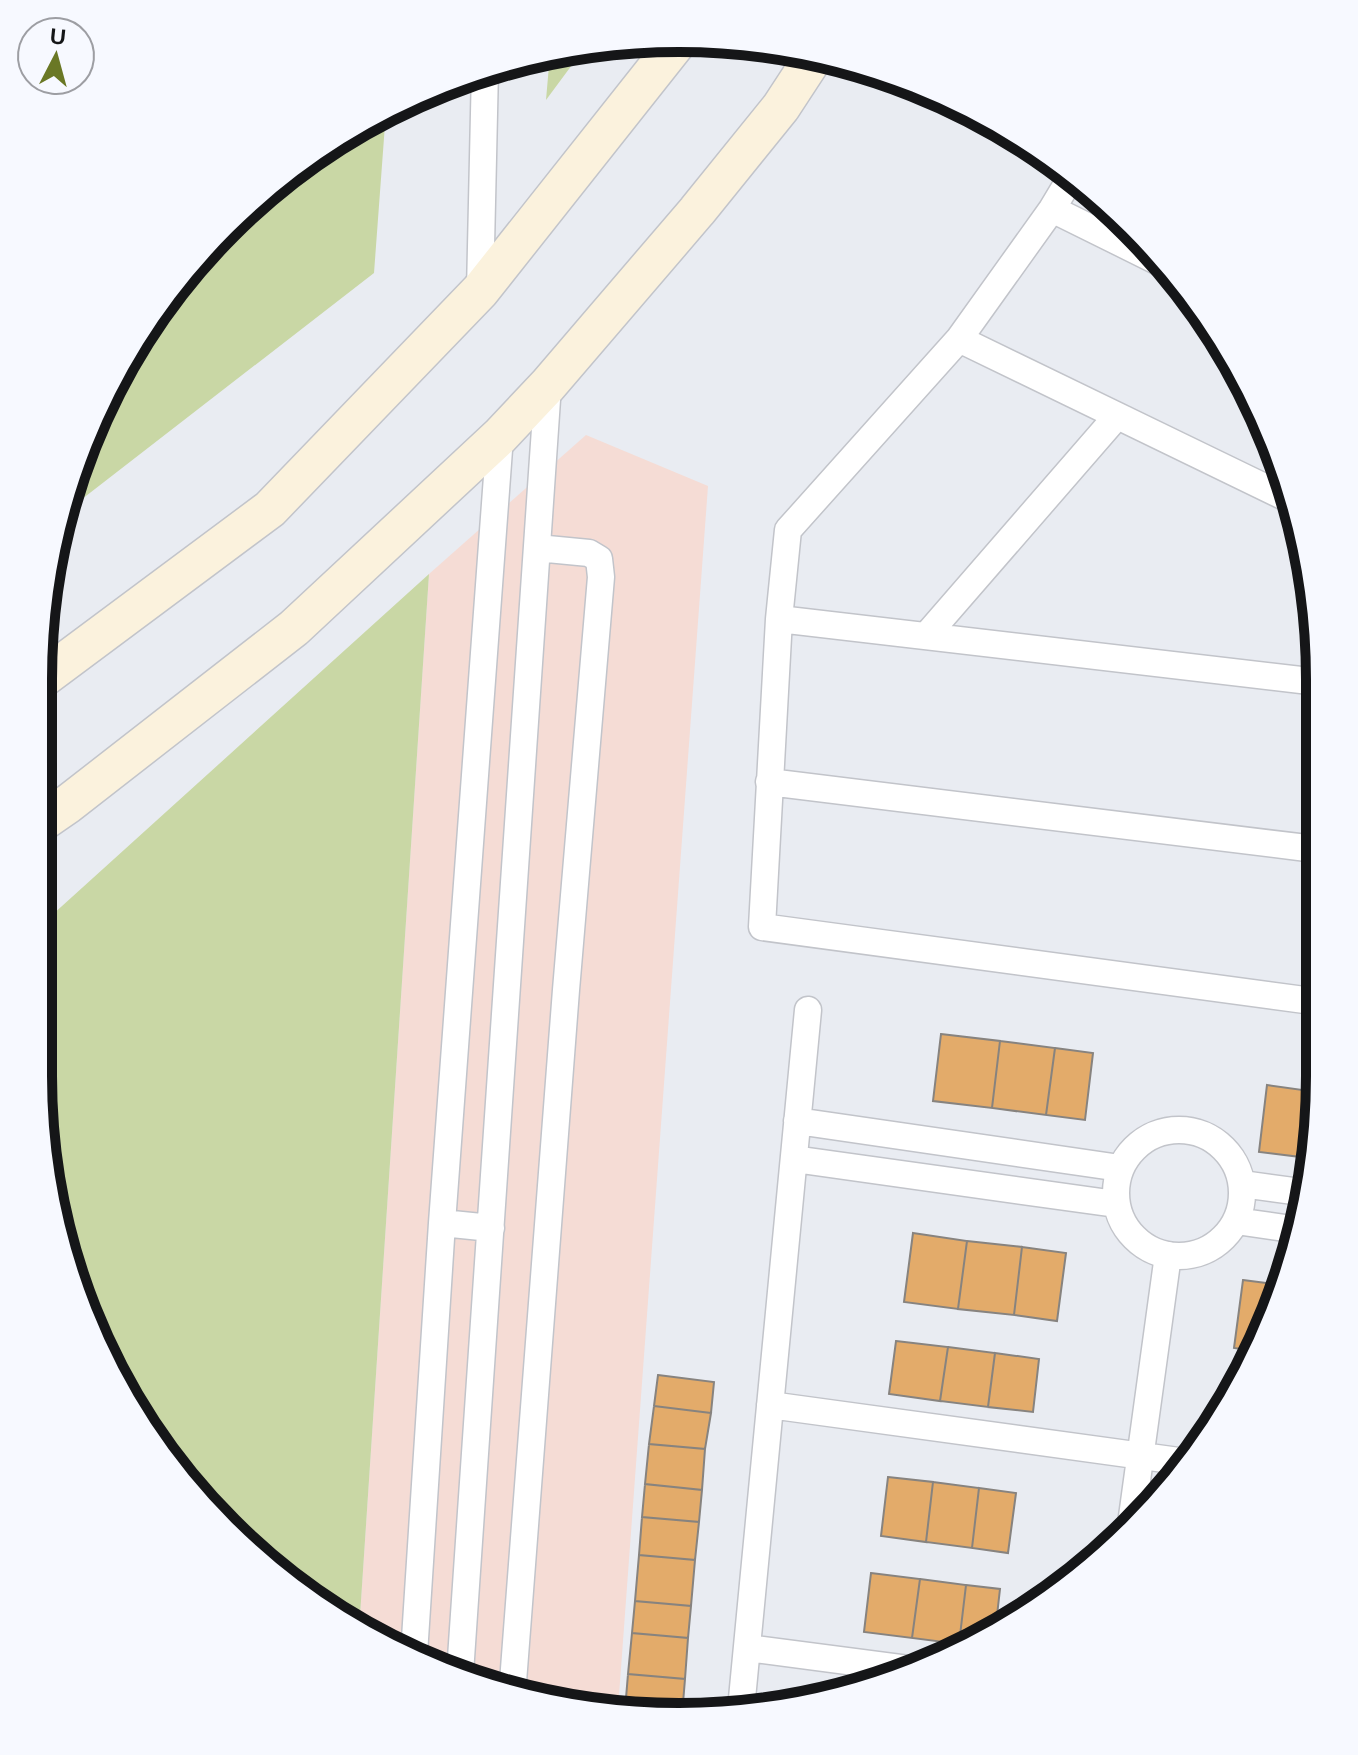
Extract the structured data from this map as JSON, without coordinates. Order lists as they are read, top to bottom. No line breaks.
{"north":"top"}
